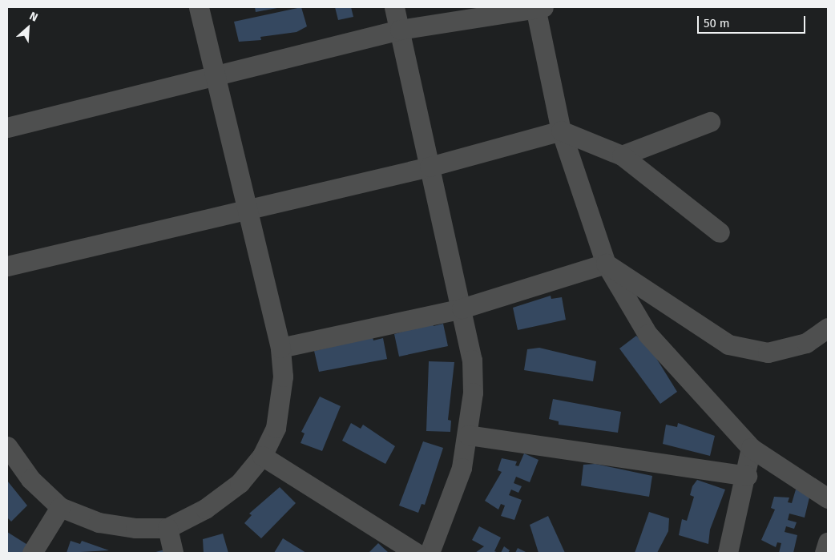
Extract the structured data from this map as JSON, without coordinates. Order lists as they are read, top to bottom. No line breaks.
{"scale_bar":"50 m","north":"top right"}
